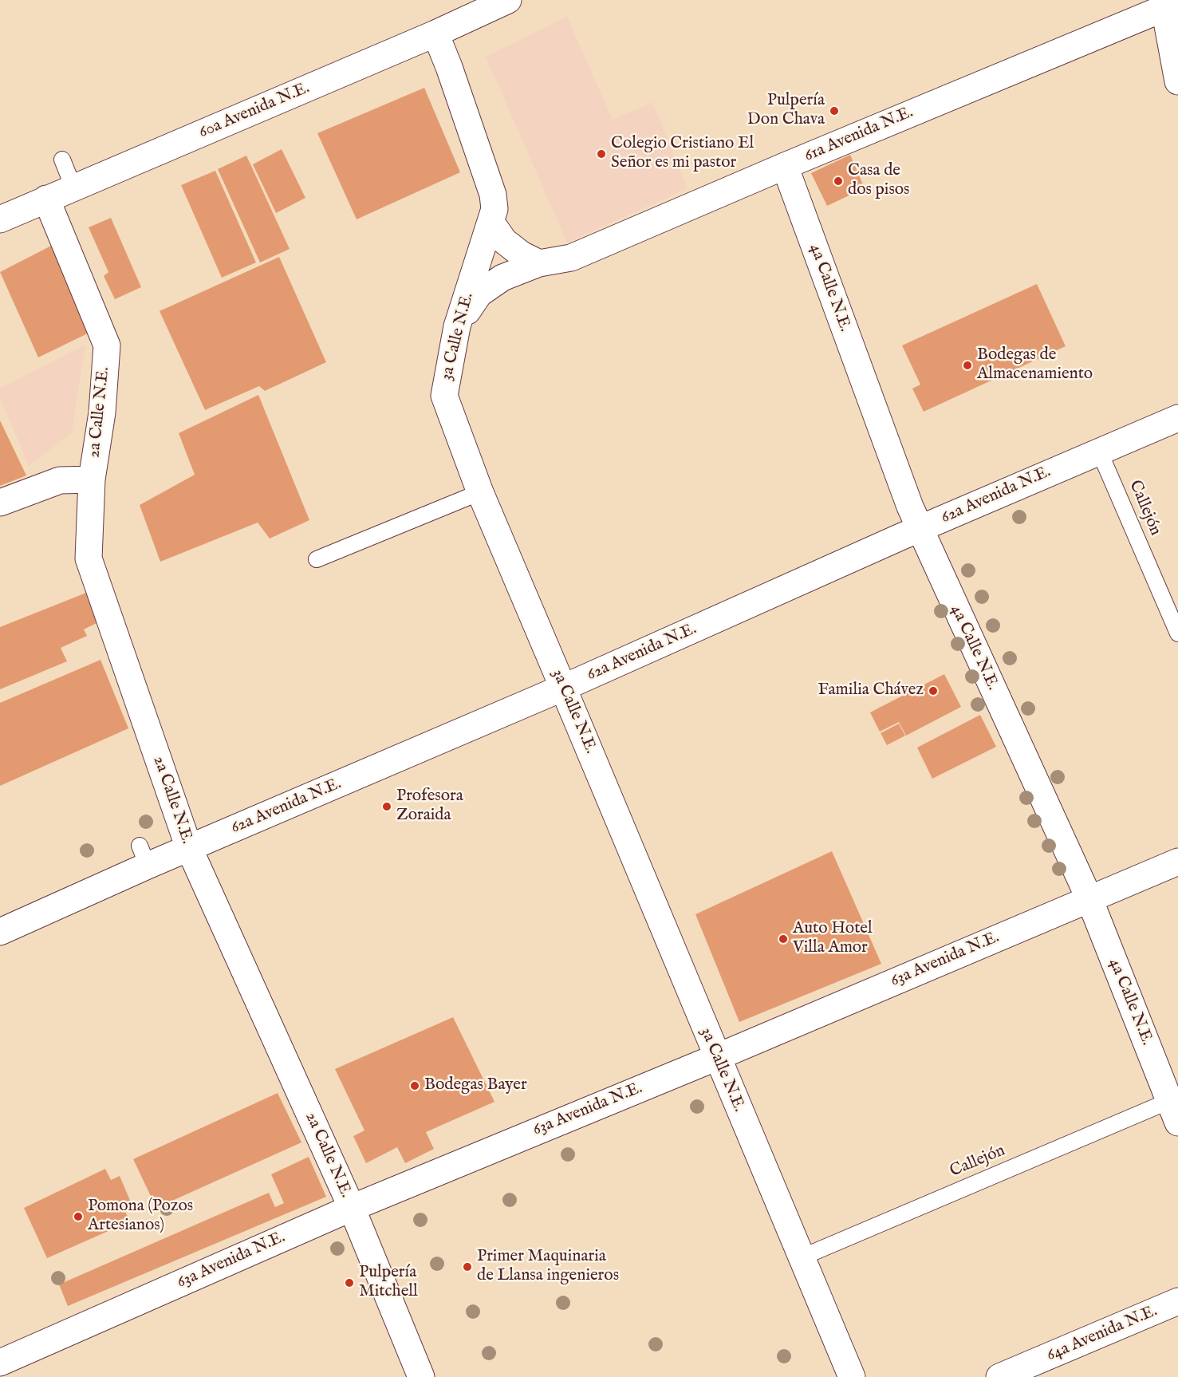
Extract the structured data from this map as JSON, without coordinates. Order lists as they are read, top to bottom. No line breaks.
{"streets":{"street":["60a Avenida N.E.","61a Avenida N.E.","4a Calle N.E.","3a Calle N.E.","2a Calle N.E.","62a Avenida N.E.","63a Avenida N.E.","64a Avenida N.E."],"lane":["Callejón"]},"crossings":[["60a Avenida N.E.","3a Calle N.E."],["60a Avenida N.E.","2a Calle N.E."],["61a Avenida N.E.","4a Calle N.E."],["61a Avenida N.E.","3a Calle N.E."],["4a Calle N.E.","62a Avenida N.E."],["4a Calle N.E.","Callejón"],["4a Calle N.E.","63a Avenida N.E."],["3a Calle N.E.","62a Avenida N.E."],["3a Calle N.E.","Callejón"],["3a Calle N.E.","63a Avenida N.E."],["2a Calle N.E.","62a Avenida N.E."],["2a Calle N.E.","63a Avenida N.E."],["62a Avenida N.E.","Callejón"]],"places":["Pulpería Don Chava","Colegio Cristiano El Señor es mi pastor","Casa de dos pisos","Bodegas de Almacenamiento","Familia Chávez","Profesora Zoraida","Auto Hotel Villa Amor","Bodegas Bayer","Pomona (Pozos Artesianos)","Primer Maquinaria de Llansa ingenieros","Pulpería Mitchell"]}
